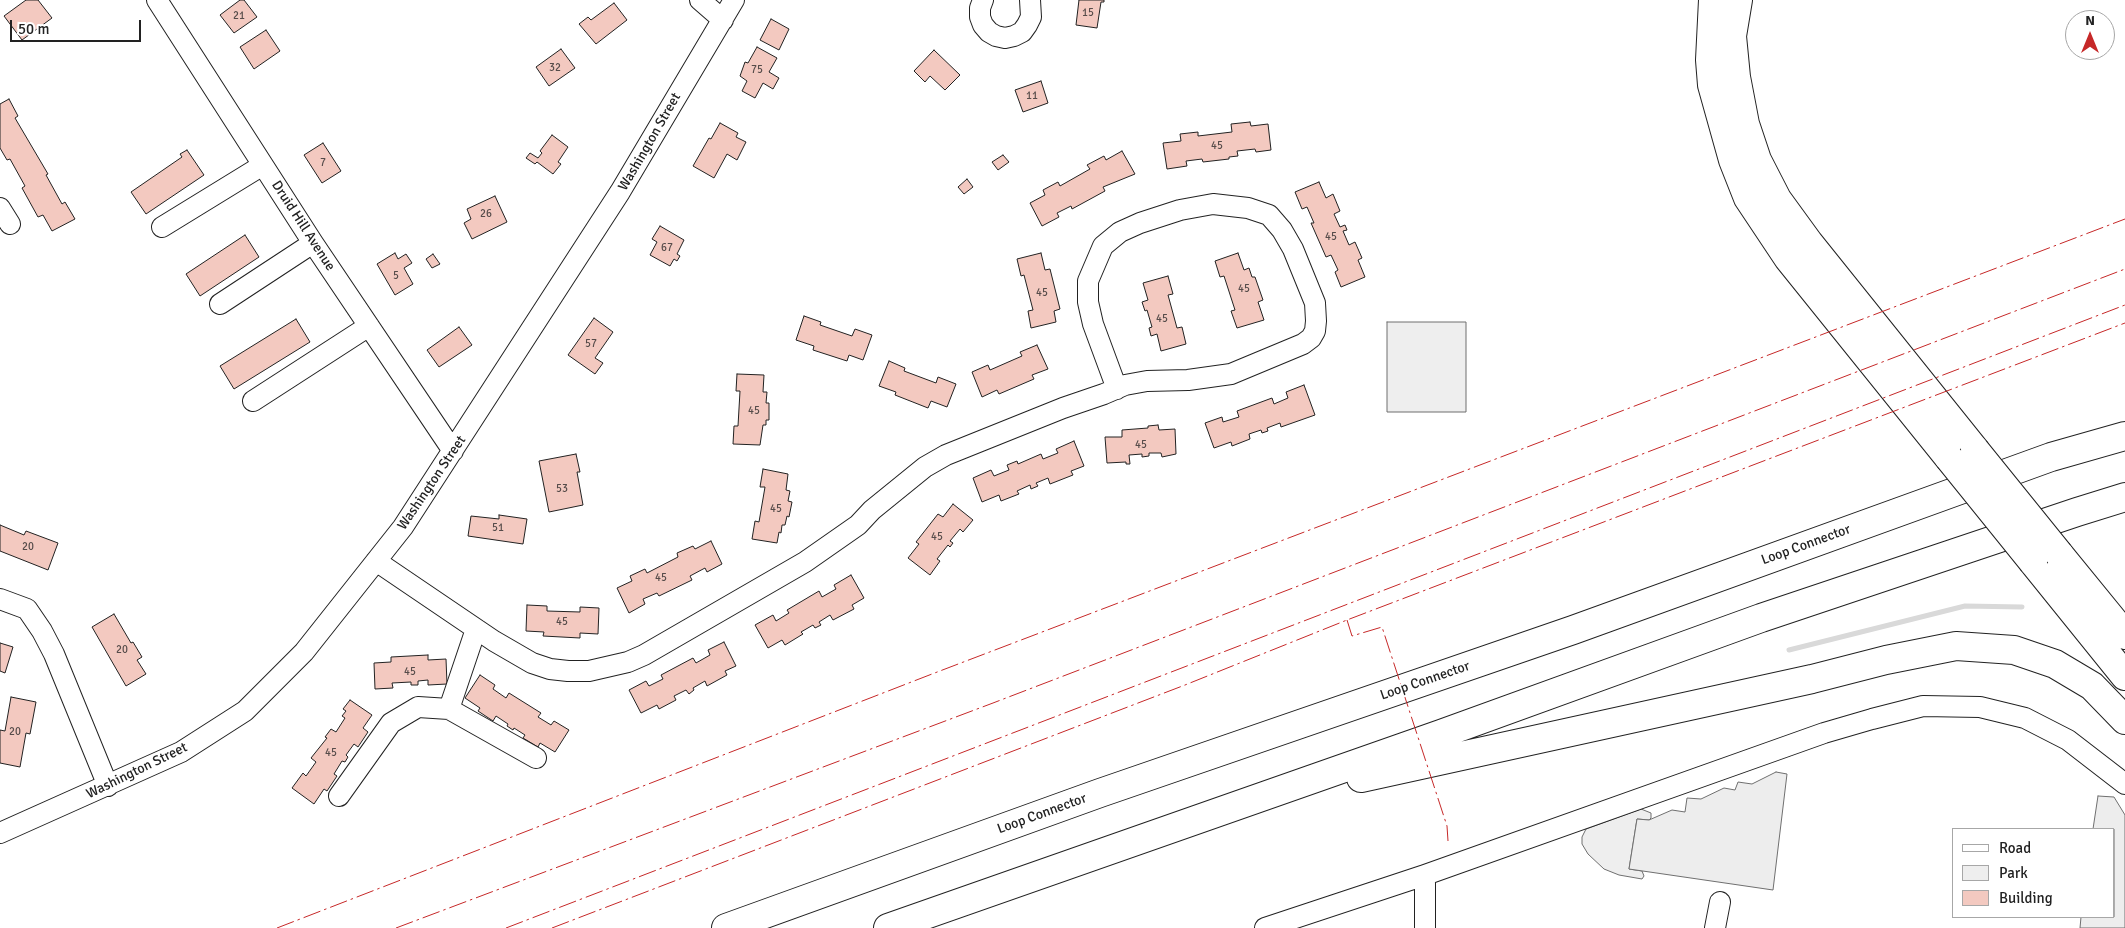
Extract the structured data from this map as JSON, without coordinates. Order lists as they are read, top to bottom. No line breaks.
{"streets":{"highway":["Loop Connector"],"street":["Washington Street","Druid Hill Avenue"]},"crossings":[["Washington Street","Druid Hill Avenue"]],"house_numbers":["15","21","32","75","11","45","7","26","45","67","5","45","45","45","57","45","45","53","45","51","45","20","45","45","20","45","20","45"],"legend":["Road","Park","Building"],"scale_bar":"50 m","north":"top"}
